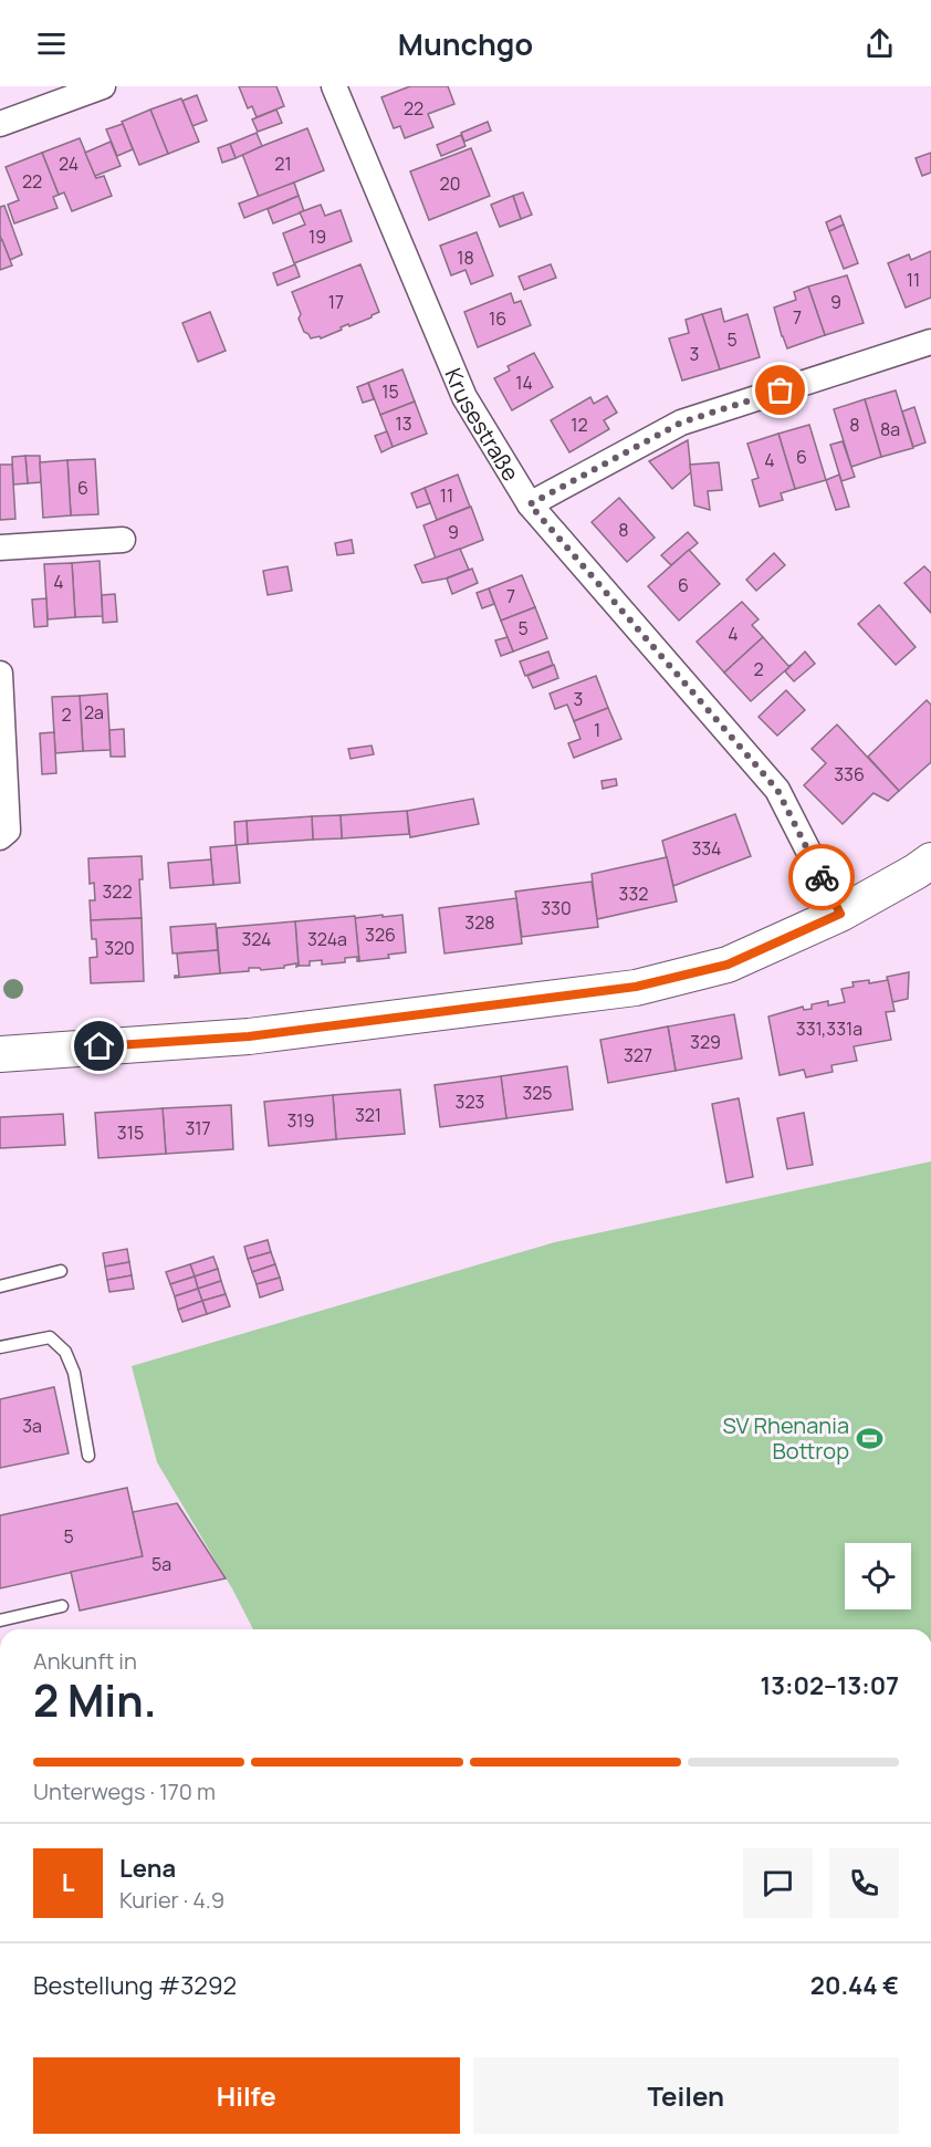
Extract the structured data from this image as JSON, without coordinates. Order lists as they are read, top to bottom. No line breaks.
{"streets":{"street":["Krusestraße"]},"places":{"sports":["SV Rhenania Bottrop"]},"house_numbers":["22","24","21","22","20","19","18","11","17","9","7","16","5","3","14","15","13","12","8","8a","6","4","6","11","8","9","4","6","7","5","4","2","3","2a","2","1","336","334","322","332","330","328","326","324","324a","320","331,331a","329","327","325","323","321","319","317","315","3a","5","5a"],"page":{"header":"Munchgo","heading":["2 Min.","Ankunft in","13:02–13:07"],"panel":["Lena","Kurier · 4.9","Bestellung #3292","20.44 €"],"bar":"Unterwegs · 170 m","round":"L","buttons":["Hilfe","Teilen"]}}
